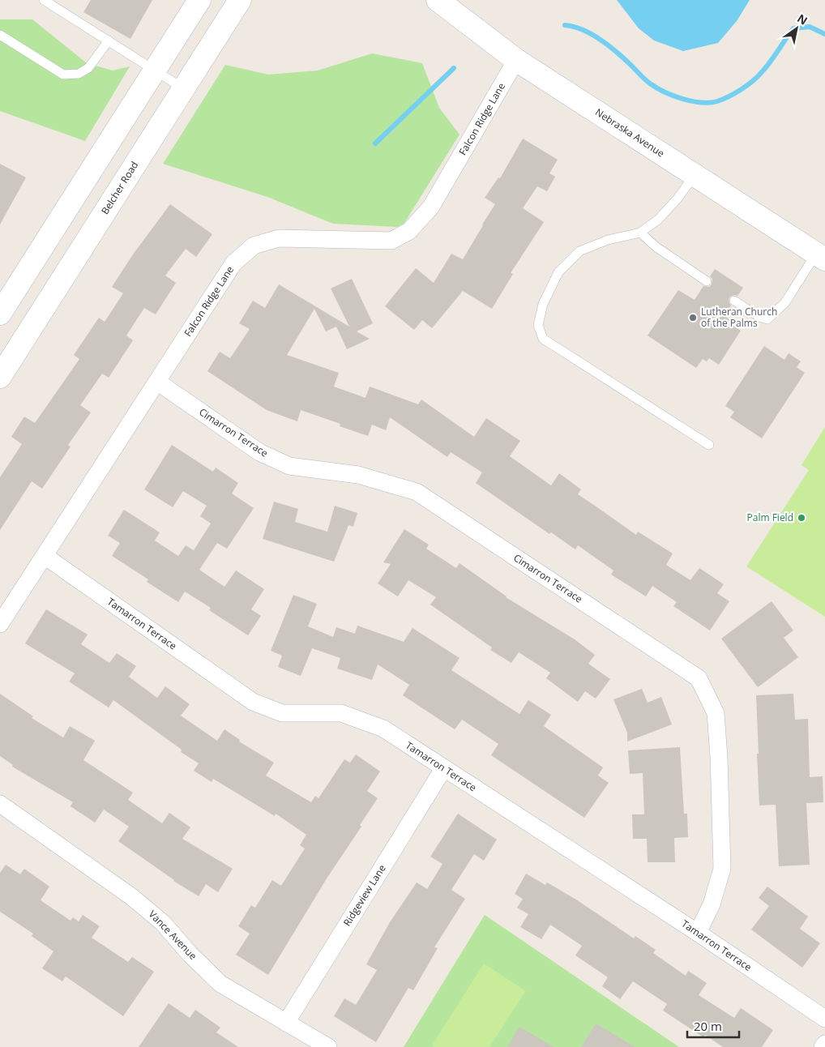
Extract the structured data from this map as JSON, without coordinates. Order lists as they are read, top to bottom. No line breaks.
{"streets":{"main road":["Nebraska Avenue","Belcher Road"],"street":["Falcon Ridge Lane","Cimarron Terrace","Tamarron Terrace","Ridgeview Lane","Vance Avenue"]},"crossings":[["Falcon Ridge Lane","Nebraska Avenue"],["Falcon Ridge Lane","Cimarron Terrace"],["Falcon Ridge Lane","Tamarron Terrace"],["Cimarron Terrace","Tamarron Terrace"],["Tamarron Terrace","Ridgeview Lane"],["Ridgeview Lane","Vance Avenue"]],"places":["Lutheran Church of the Palms","Palm Field"],"scale_bar":"20 m","north":"top right"}
